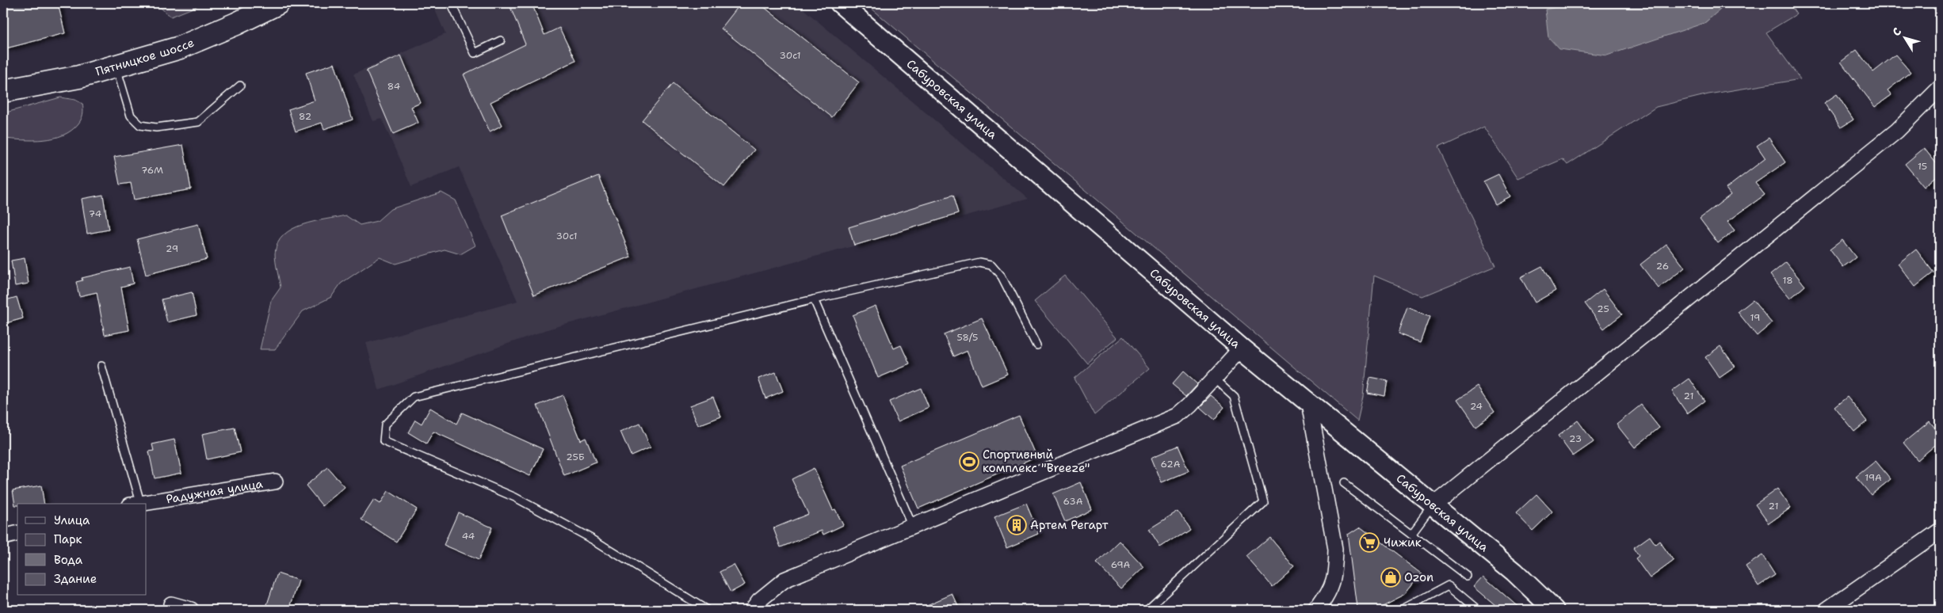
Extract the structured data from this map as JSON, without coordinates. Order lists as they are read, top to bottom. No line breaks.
{"streets":{"main road":["Пятницкое шоссе"],"street":["Сабуровская улица","Радужная улица"]},"places":{"sports":["Спортивный комплекс \"Breeze\""],"building":["Артем Регарт"],"supermarket":["Чижик"],"shop":["Ozon"]},"house_numbers":["30с1","84","82","15","76М","74","30с1","29","26","18","25","19","58/5","21","24","23","25Б","62А","19А","63А","21","44","69А"],"legend":["Улица","Парк","Вода","Здание"],"north":"top left"}
